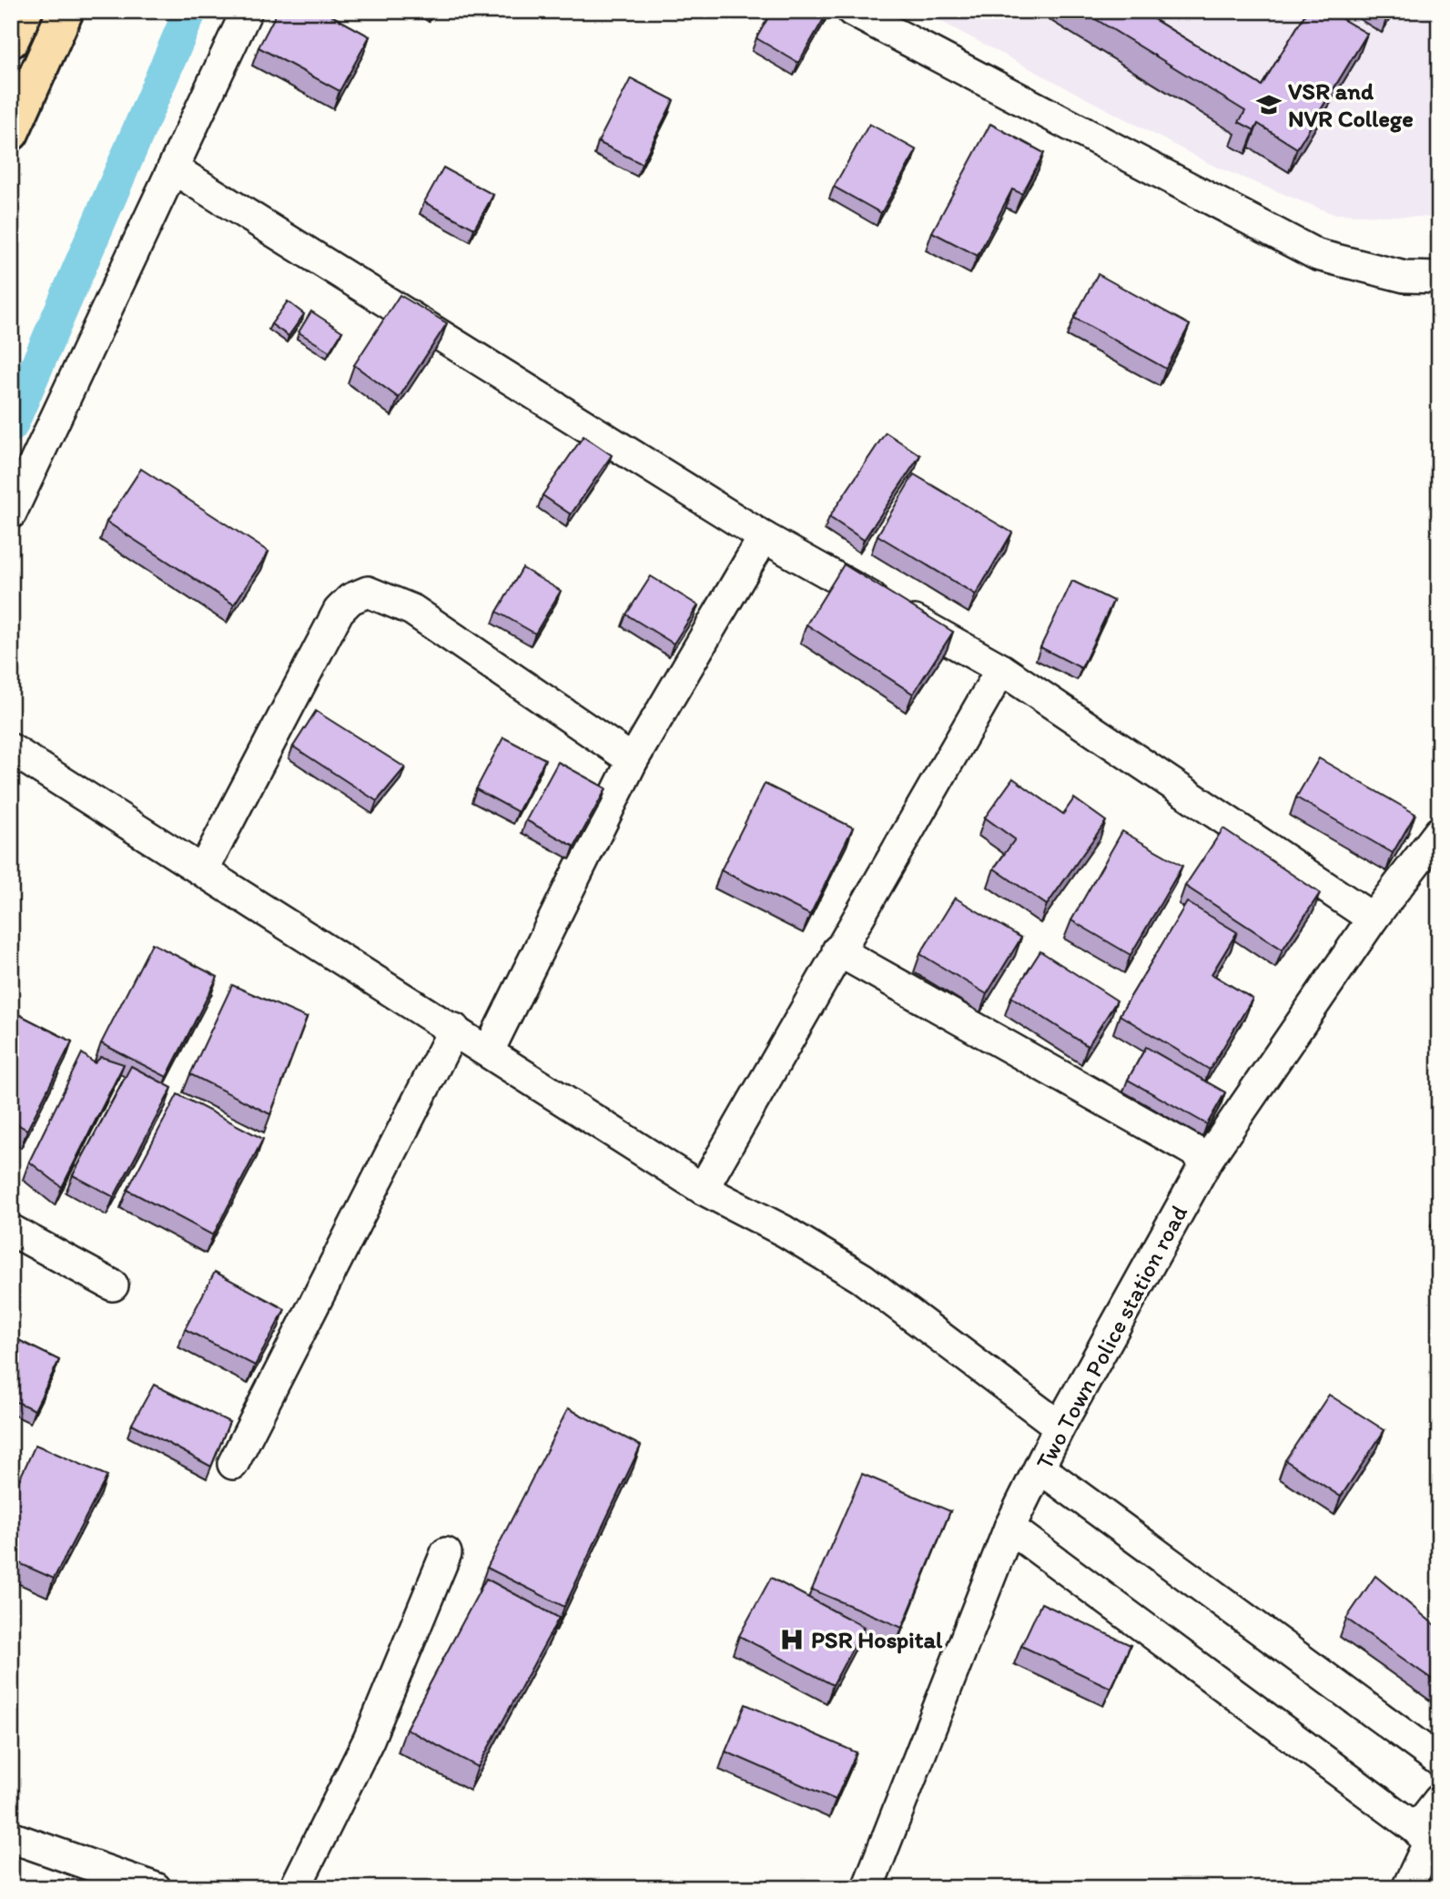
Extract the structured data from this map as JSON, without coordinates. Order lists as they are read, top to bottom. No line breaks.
{"streets":{"street":["Two Town Police station road"]},"places":{"school or university":["VSR and NVR College"],"hospital":["PSR Hospital"]}}
